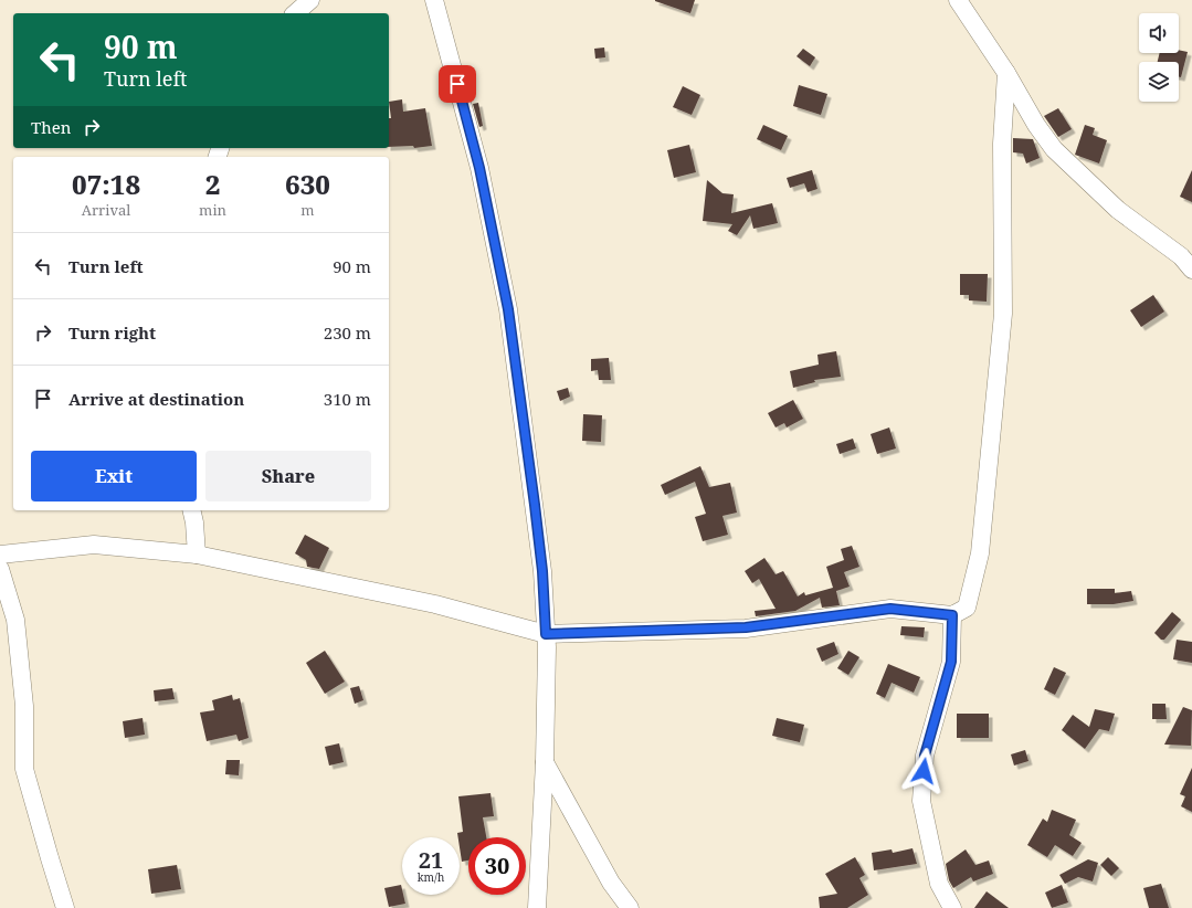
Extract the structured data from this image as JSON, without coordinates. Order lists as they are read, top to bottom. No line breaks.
{"page":{"turn":["90 m","Turn left"],"then":"Then","eta":["07:18","Arrival","2","min","630","m"],"list":[{"name":"Turn left","value":"90 m"},{"name":"Turn right","value":"230 m"},{"name":"Arrive at destination","value":"310 m"}],"buttons":["Exit","Share"],"speed":"21 km/h","limit":"30"}}
